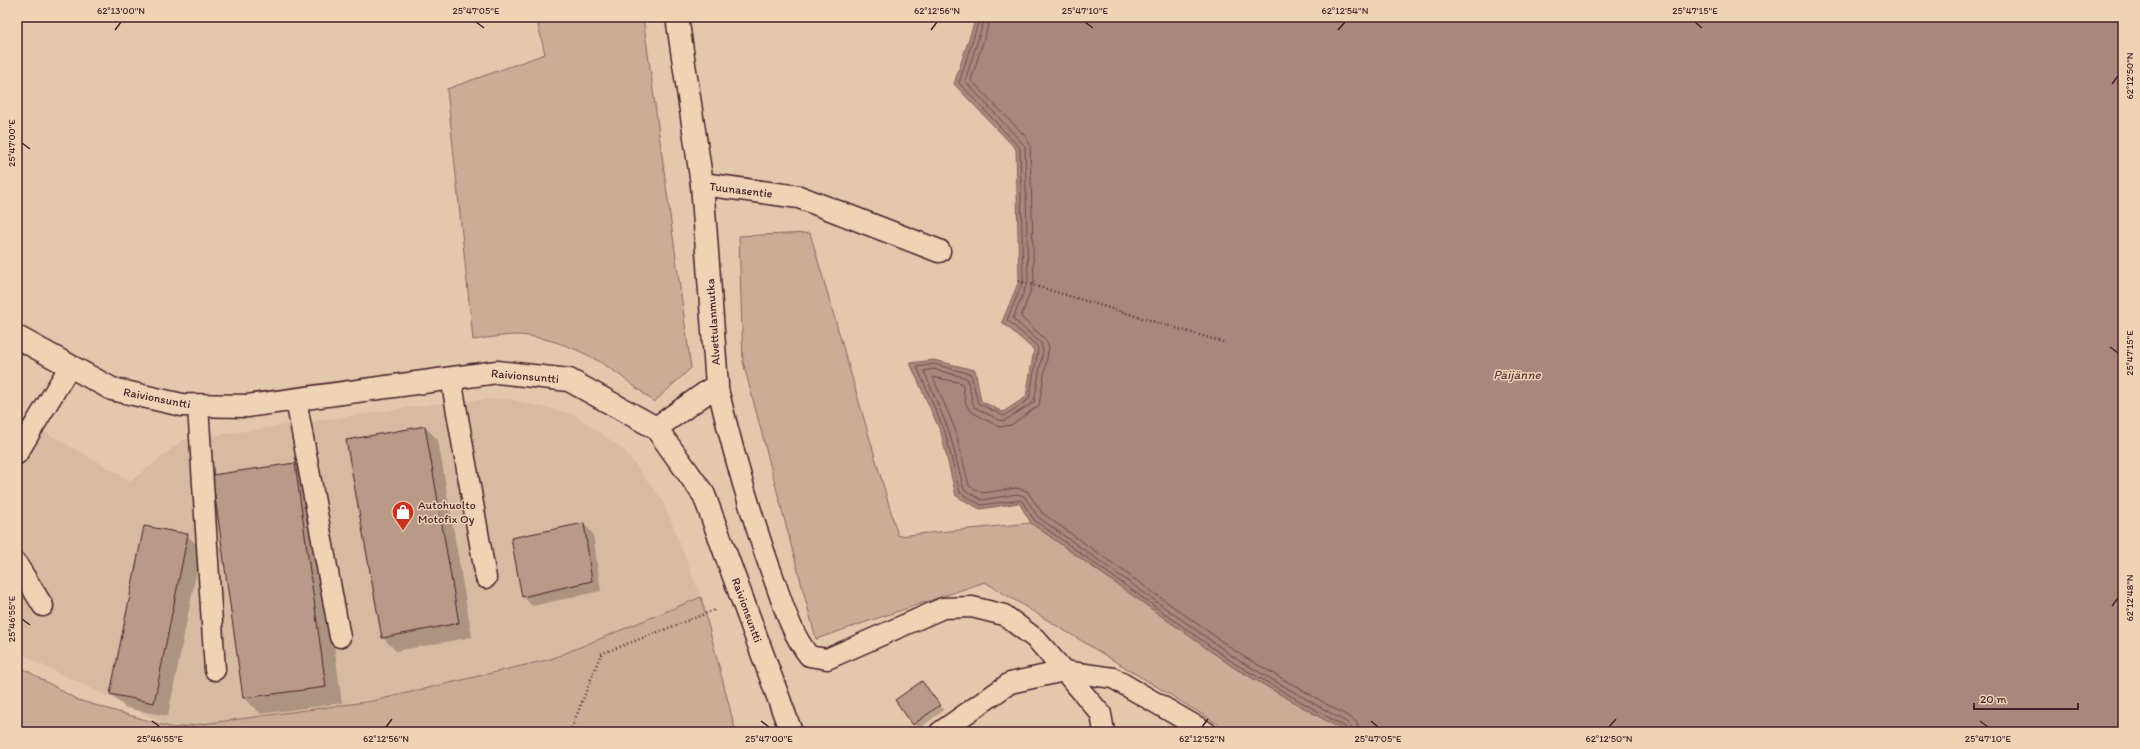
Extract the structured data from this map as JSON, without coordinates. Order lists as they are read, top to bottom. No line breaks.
{"streets":{"street":["Tuunasentie","Alvettulanmutka","Raivionsuntti"]},"crossings":[["Tuunasentie","Alvettulanmutka"]],"water":["Päijänne"],"places":{"shop":["Autohuolto Motofix Oy"]},"scale_bar":"20 m","coordinates":["62°13'00\"N","25°47'05\"E","62°12'56\"N","25°47'10\"E","62°12'54\"N","25°47'15\"E","62°12'50\"N","25°47'00\"E","62°12'48\"N","25°46'55\"E","62°12'52\"N"]}
